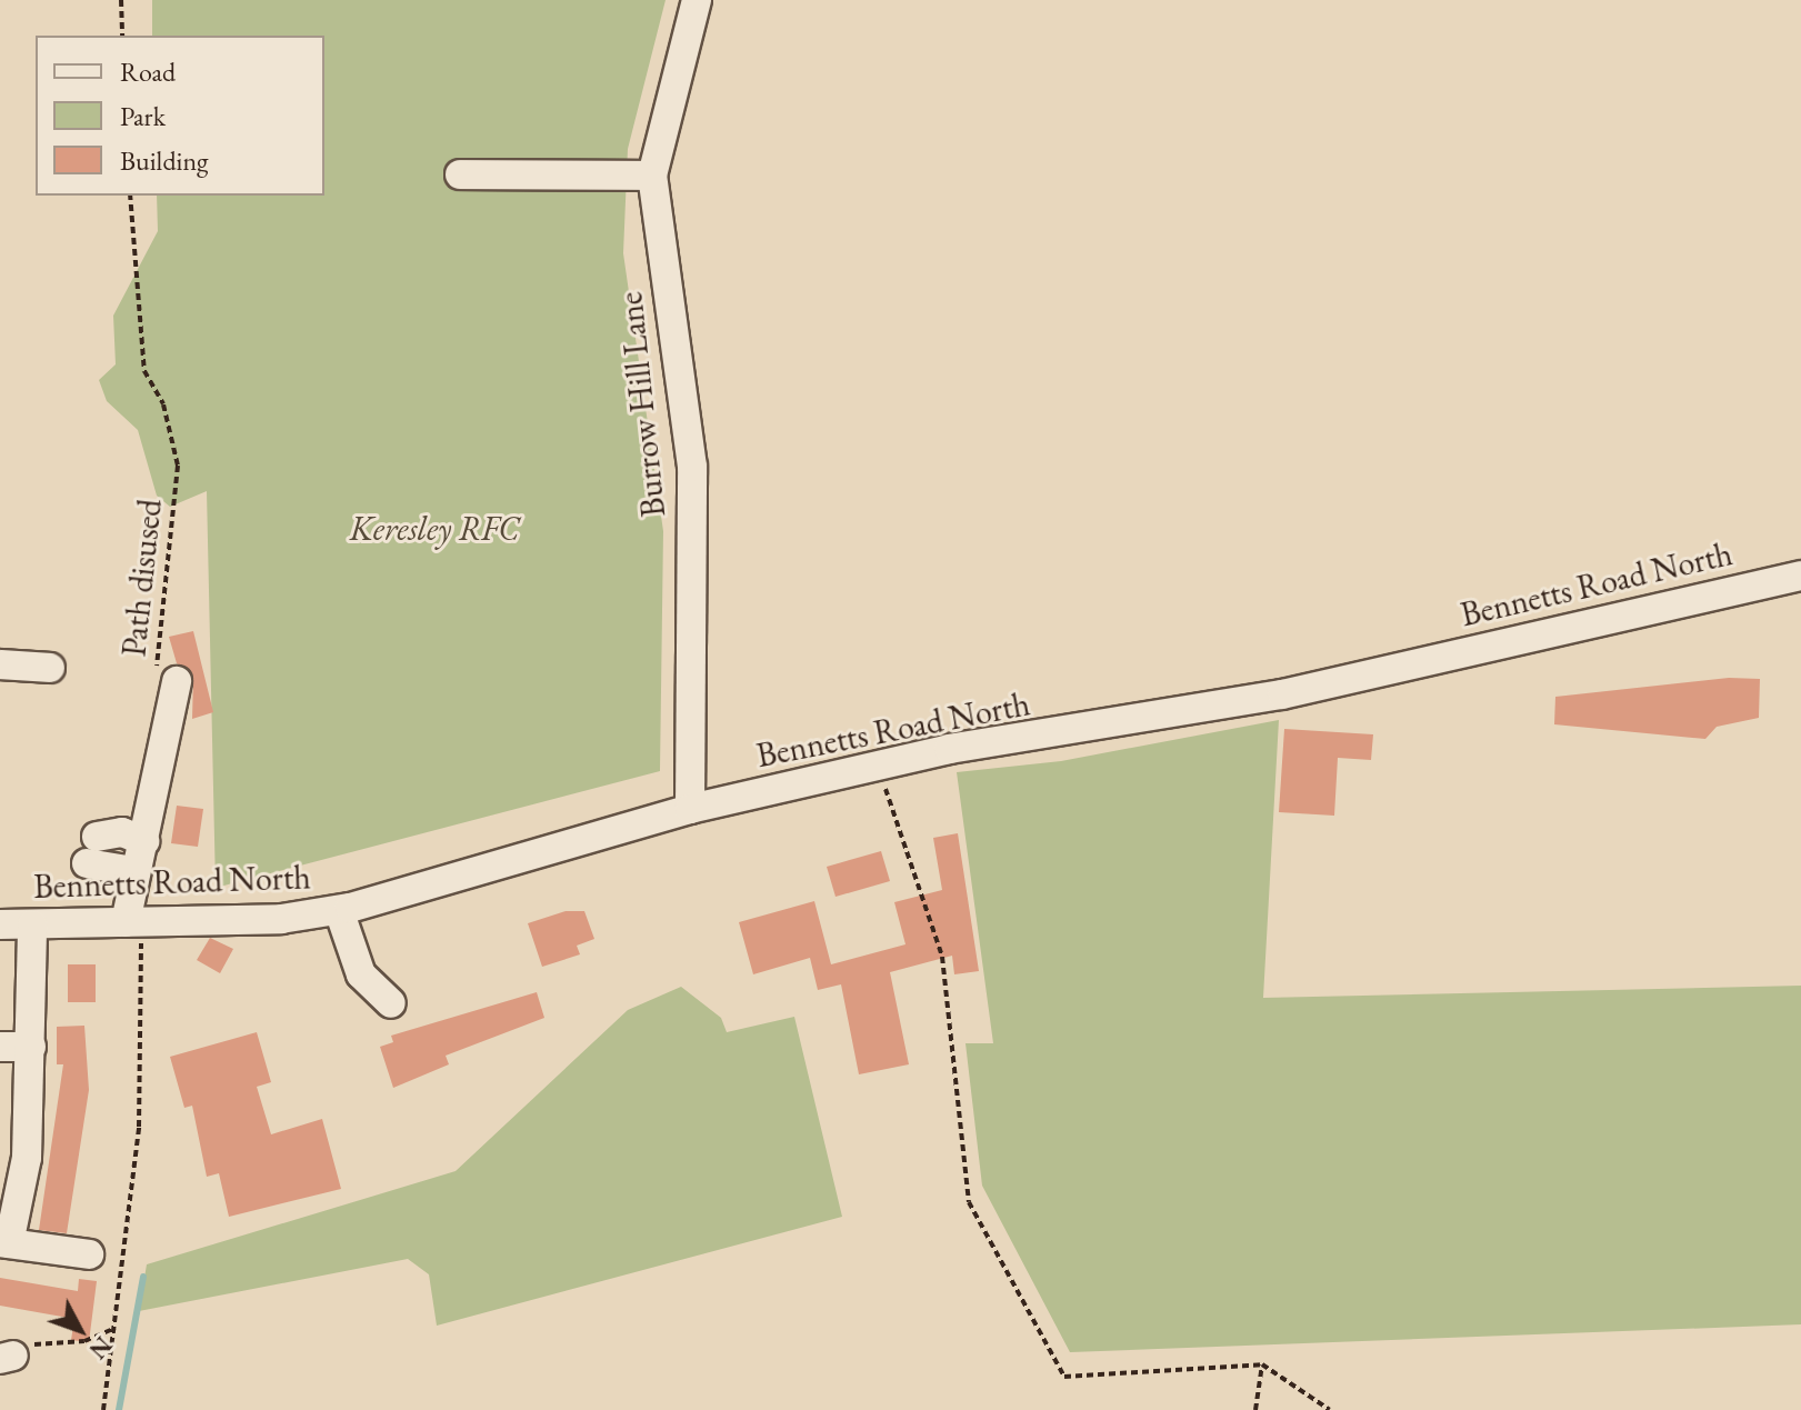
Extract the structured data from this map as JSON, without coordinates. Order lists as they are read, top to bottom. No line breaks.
{"streets":{"street":["Burrow Hill Lane","Bennetts Road North"],"path":["Path disused"]},"crossings":[["Burrow Hill Lane","Bennetts Road North"]],"parks":["Keresley RFC"],"legend":["Road","Park","Building"],"north":"bottom right"}
